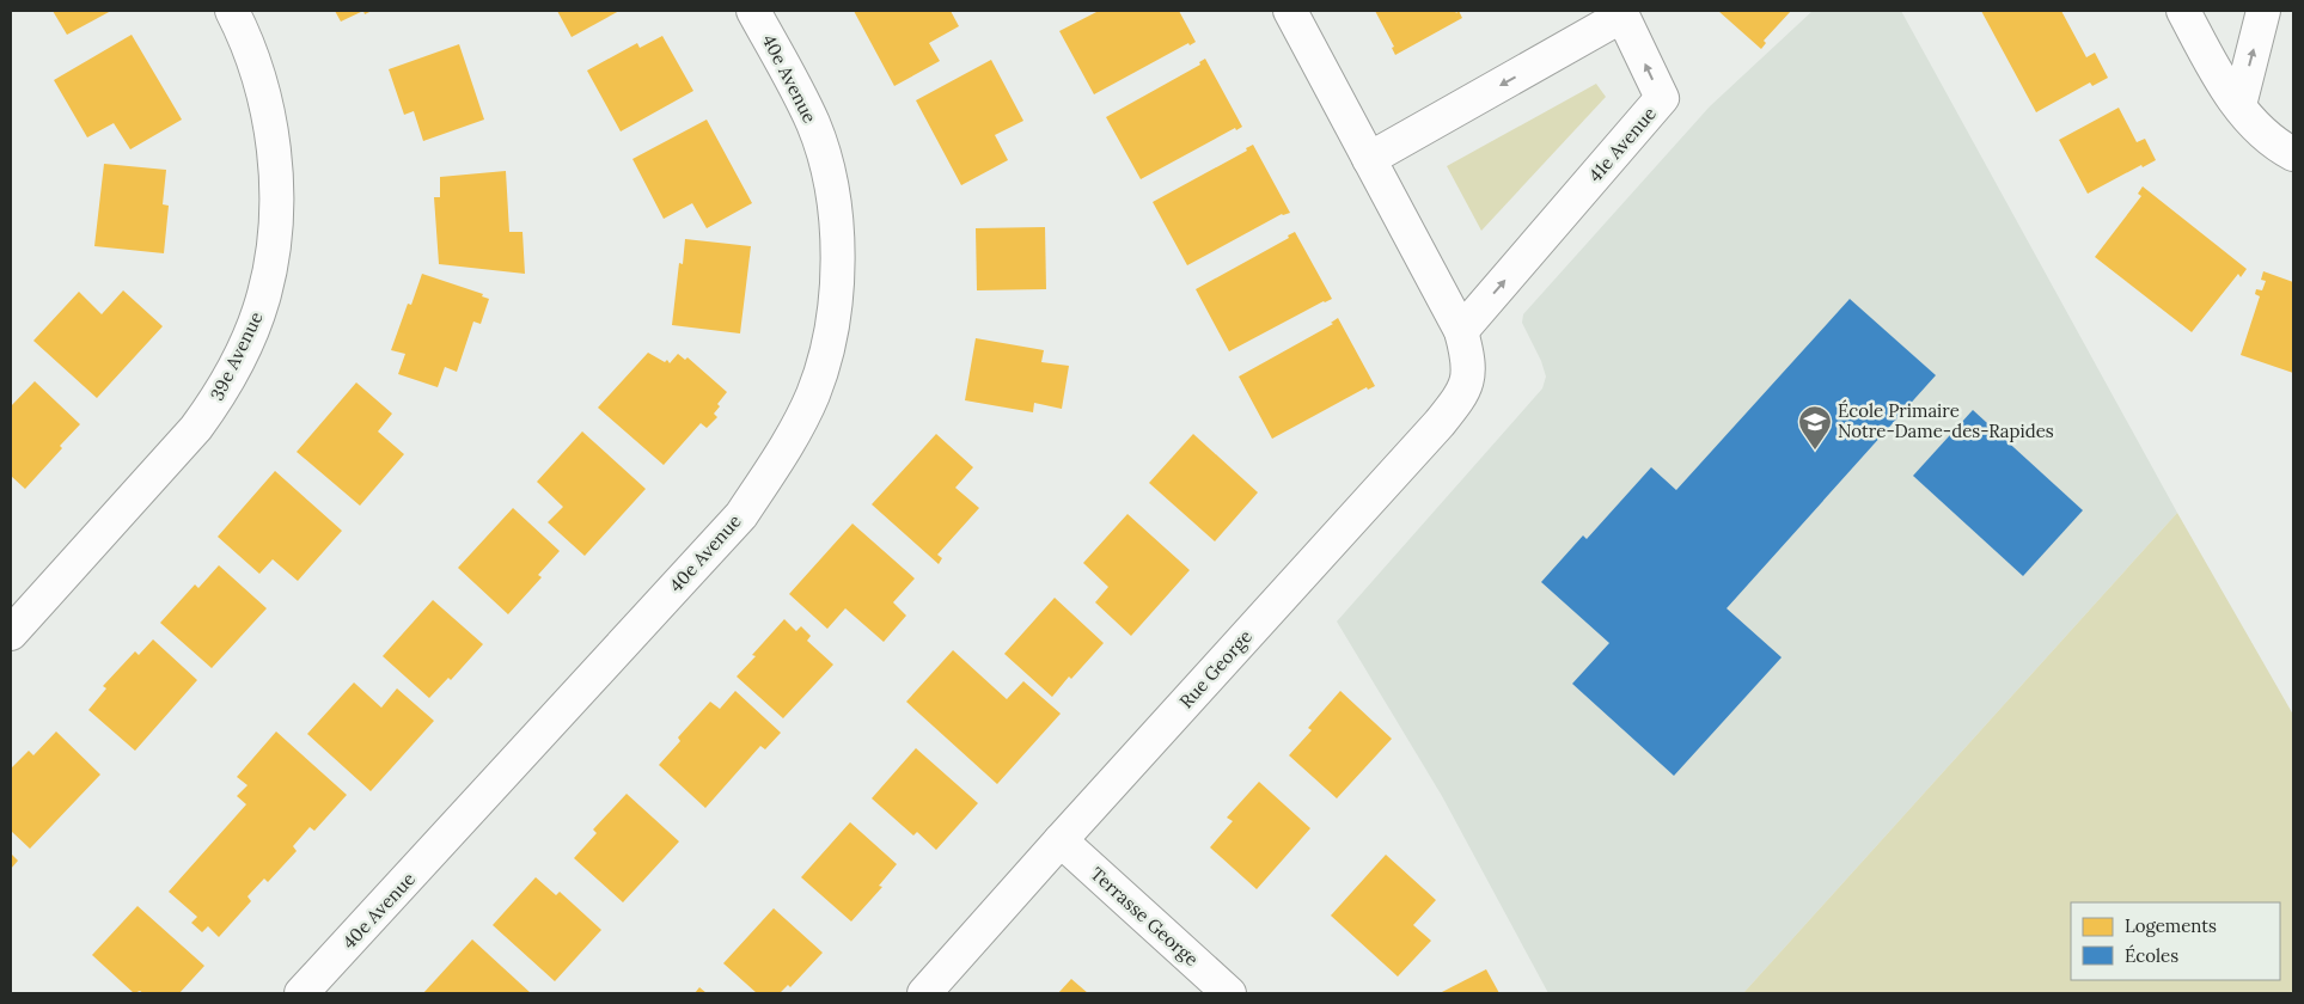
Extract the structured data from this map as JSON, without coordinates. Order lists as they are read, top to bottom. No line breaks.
{"streets":{"street":["40e Avenue","41e Avenue","39e Avenue","Rue George","Terrasse George"]},"crossings":[["41e Avenue","Rue George"],["Rue George","Terrasse George"]],"places":{"school or university":["École Primaire Notre-Dame-des-Rapides"]},"legend":["Logements","Écoles"]}
